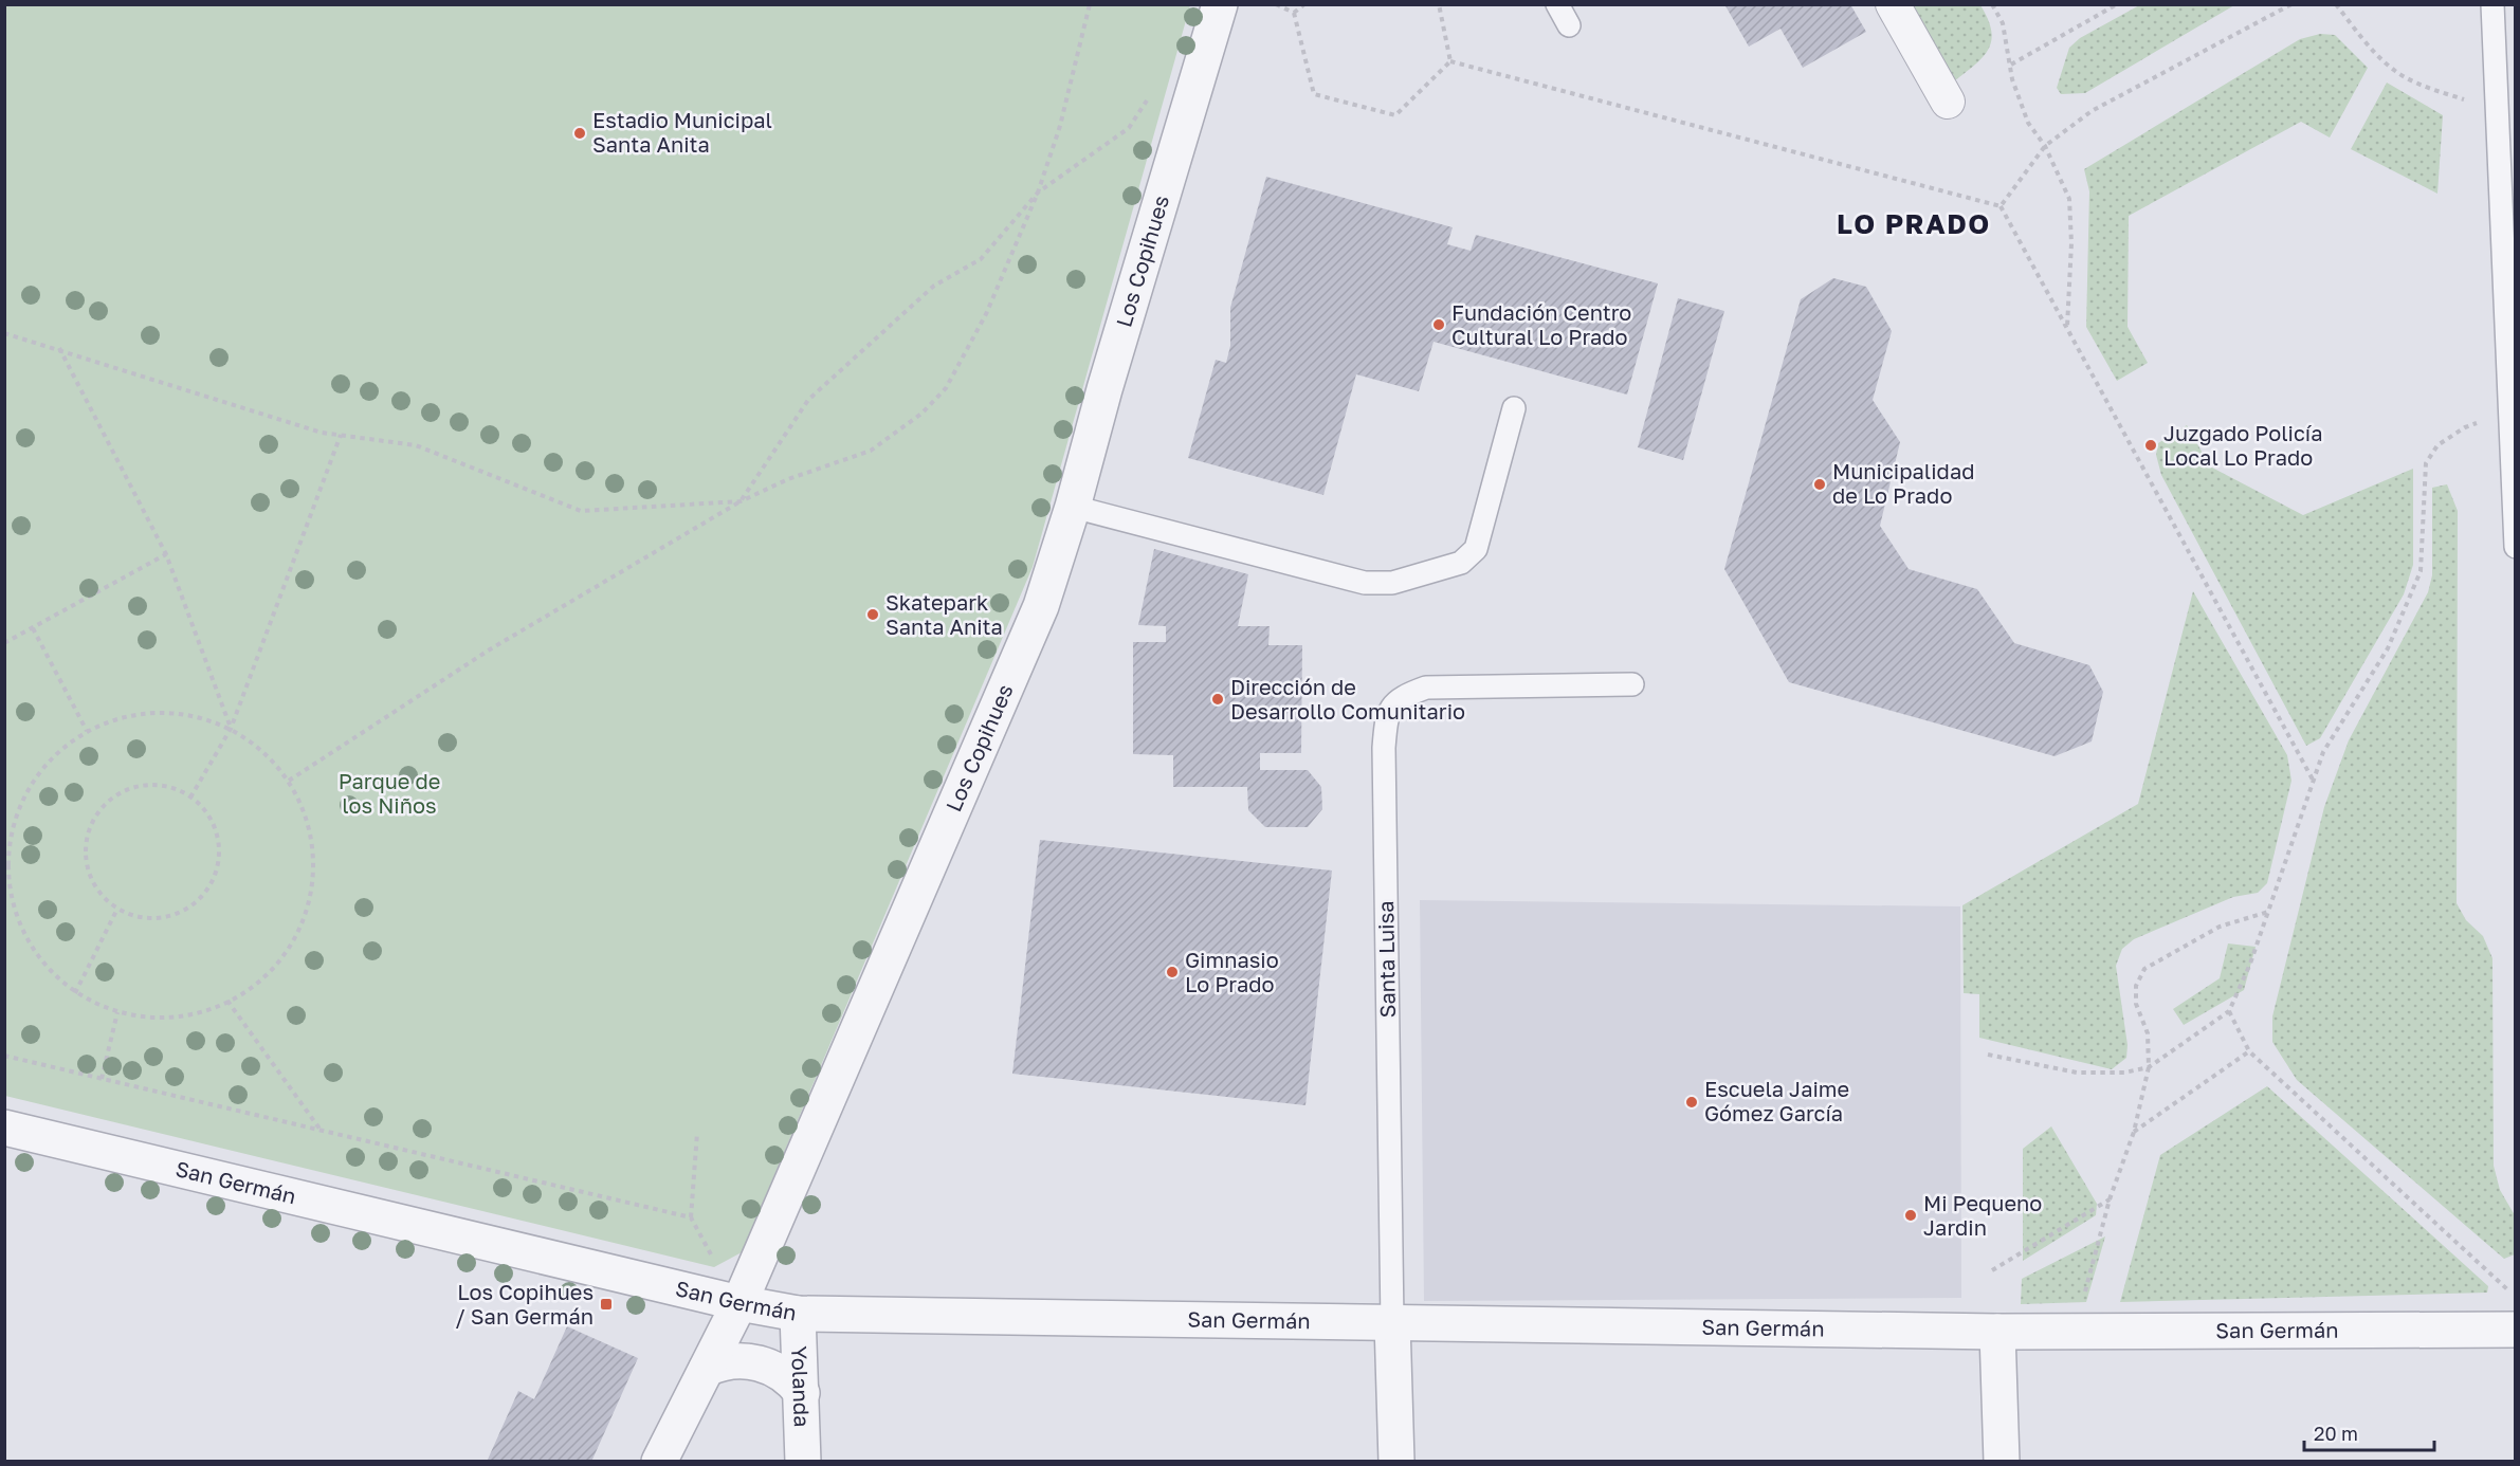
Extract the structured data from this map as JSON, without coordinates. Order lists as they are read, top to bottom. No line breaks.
{"streets":{"street":["Los Copihues","Santa Luisa","San Germán","Yolanda"]},"crossings":[["Los Copihues","San Germán"],["Santa Luisa","San Germán"],["San Germán","Yolanda"]],"districts":["LO PRADO"],"parks":["Parque de los Niños"],"places":{"other":["Estadio Municipal Santa Anita","Fundación Centro Cultural Lo Prado","Juzgado Policía Local Lo Prado","Municipalidad de Lo Prado","Skatepark Santa Anita","Dirección de Desarrollo Comunitario","Gimnasio Lo Prado","Escuela Jaime Gómez García","Mi Pequeno Jardin"],"transit":["Los Copihues / San Germán"]},"scale_bar":"20 m"}
